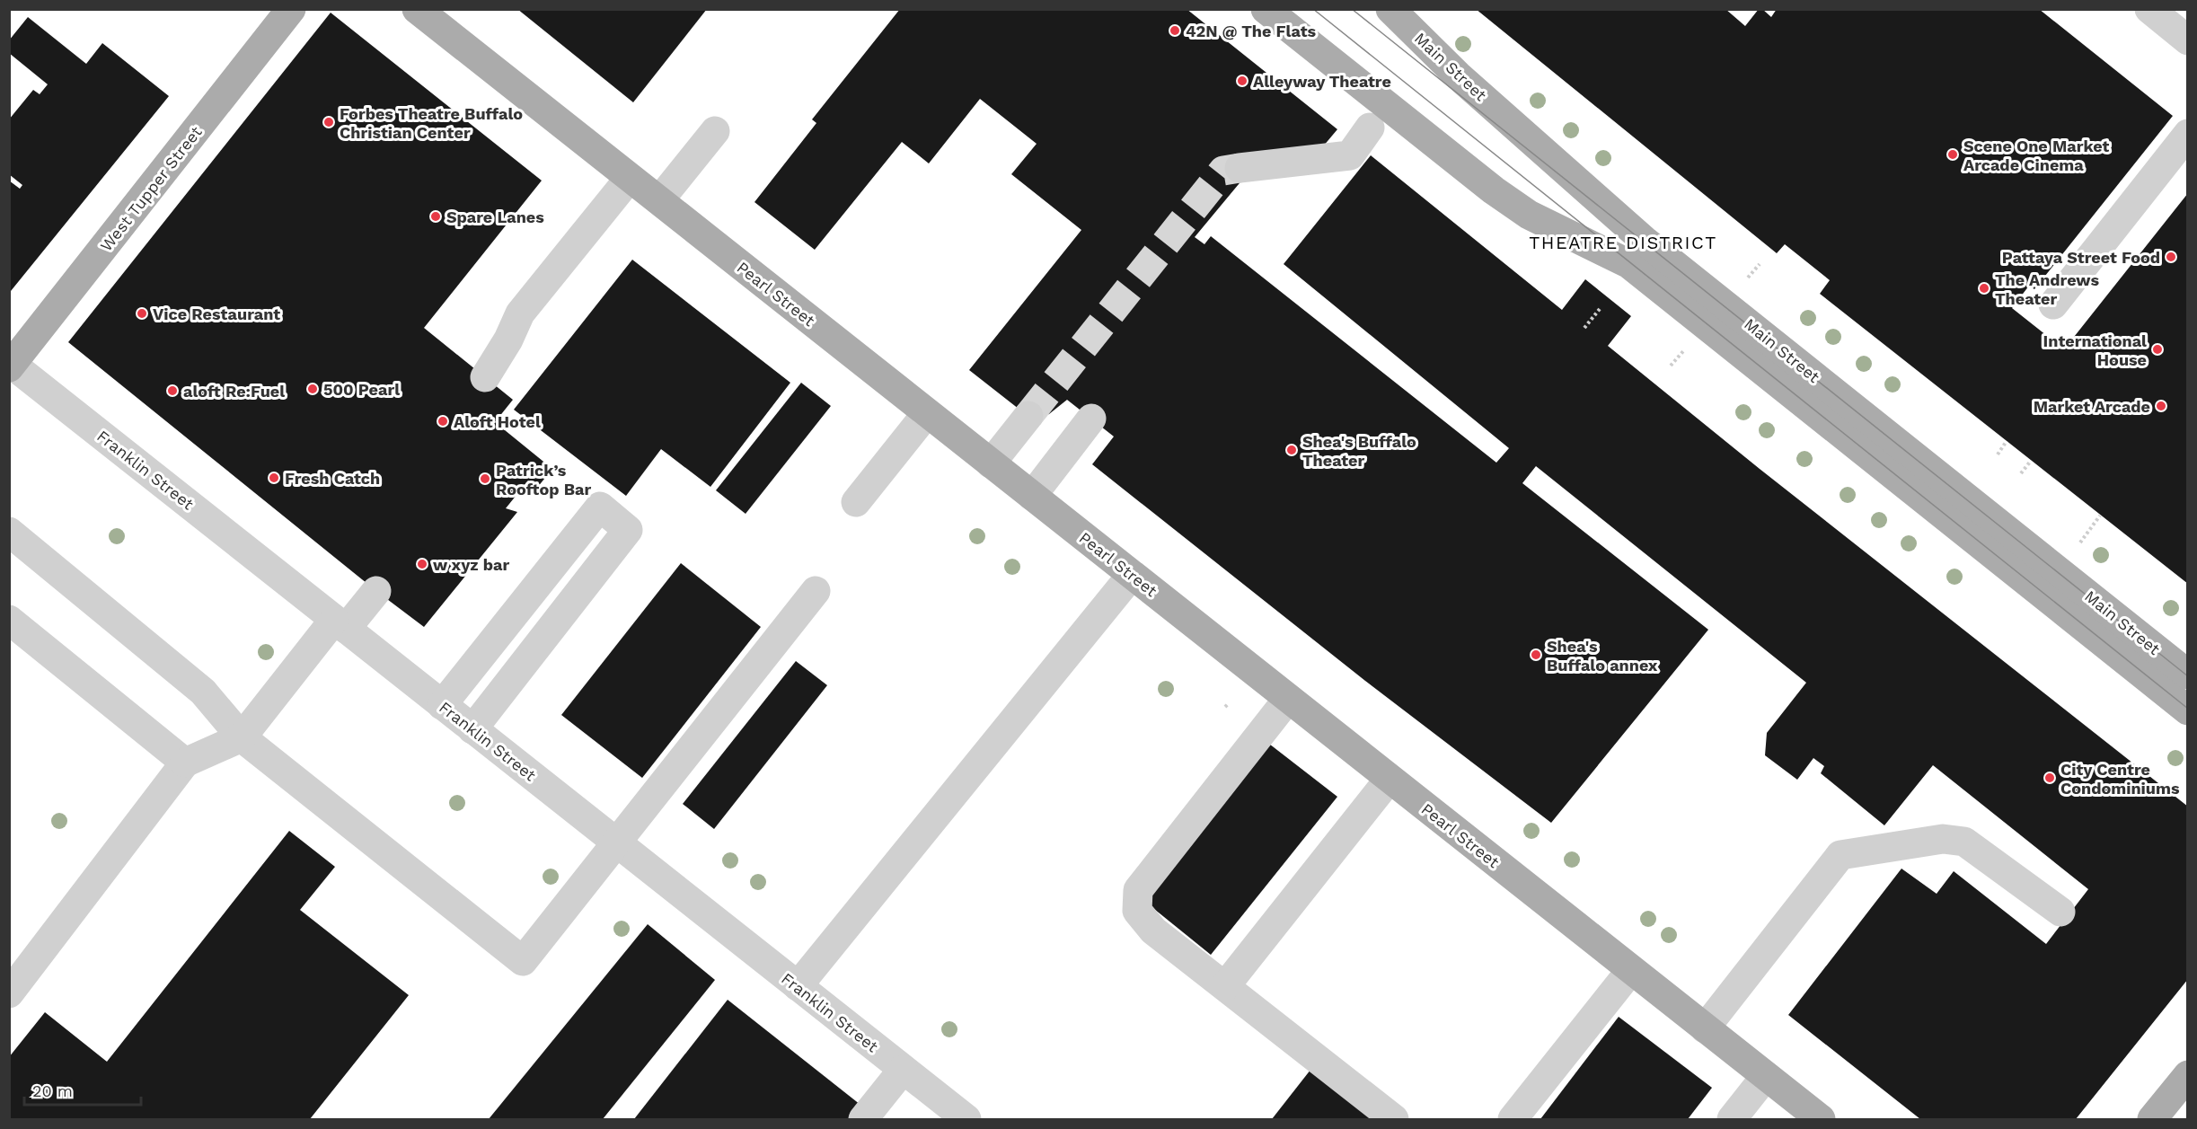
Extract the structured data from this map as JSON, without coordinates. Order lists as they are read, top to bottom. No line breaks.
{"streets":{"main road":["Main Street","West Tupper Street","Pearl Street"],"street":["Franklin Street"]},"crossings":[["West Tupper Street","Franklin Street"]],"districts":["THEATRE DISTRICT"],"places":["42N @ The Flats","Alleyway Theatre","Forbes Theatre Buffalo Christian Center","Scene One Market Arcade Cinema","Spare Lanes","Pattaya Street Food","The Andrews Theater","Vice Restaurant","International House","500 Pearl","aloft Re:Fuel","Market Arcade","Aloft Hotel","Shea's Buffalo Theater","Fresh Catch","Patrick’s Rooftop Bar","w xyz bar","Shea's Buffalo annex","City Centre Condominiums"],"scale_bar":"20 m"}
